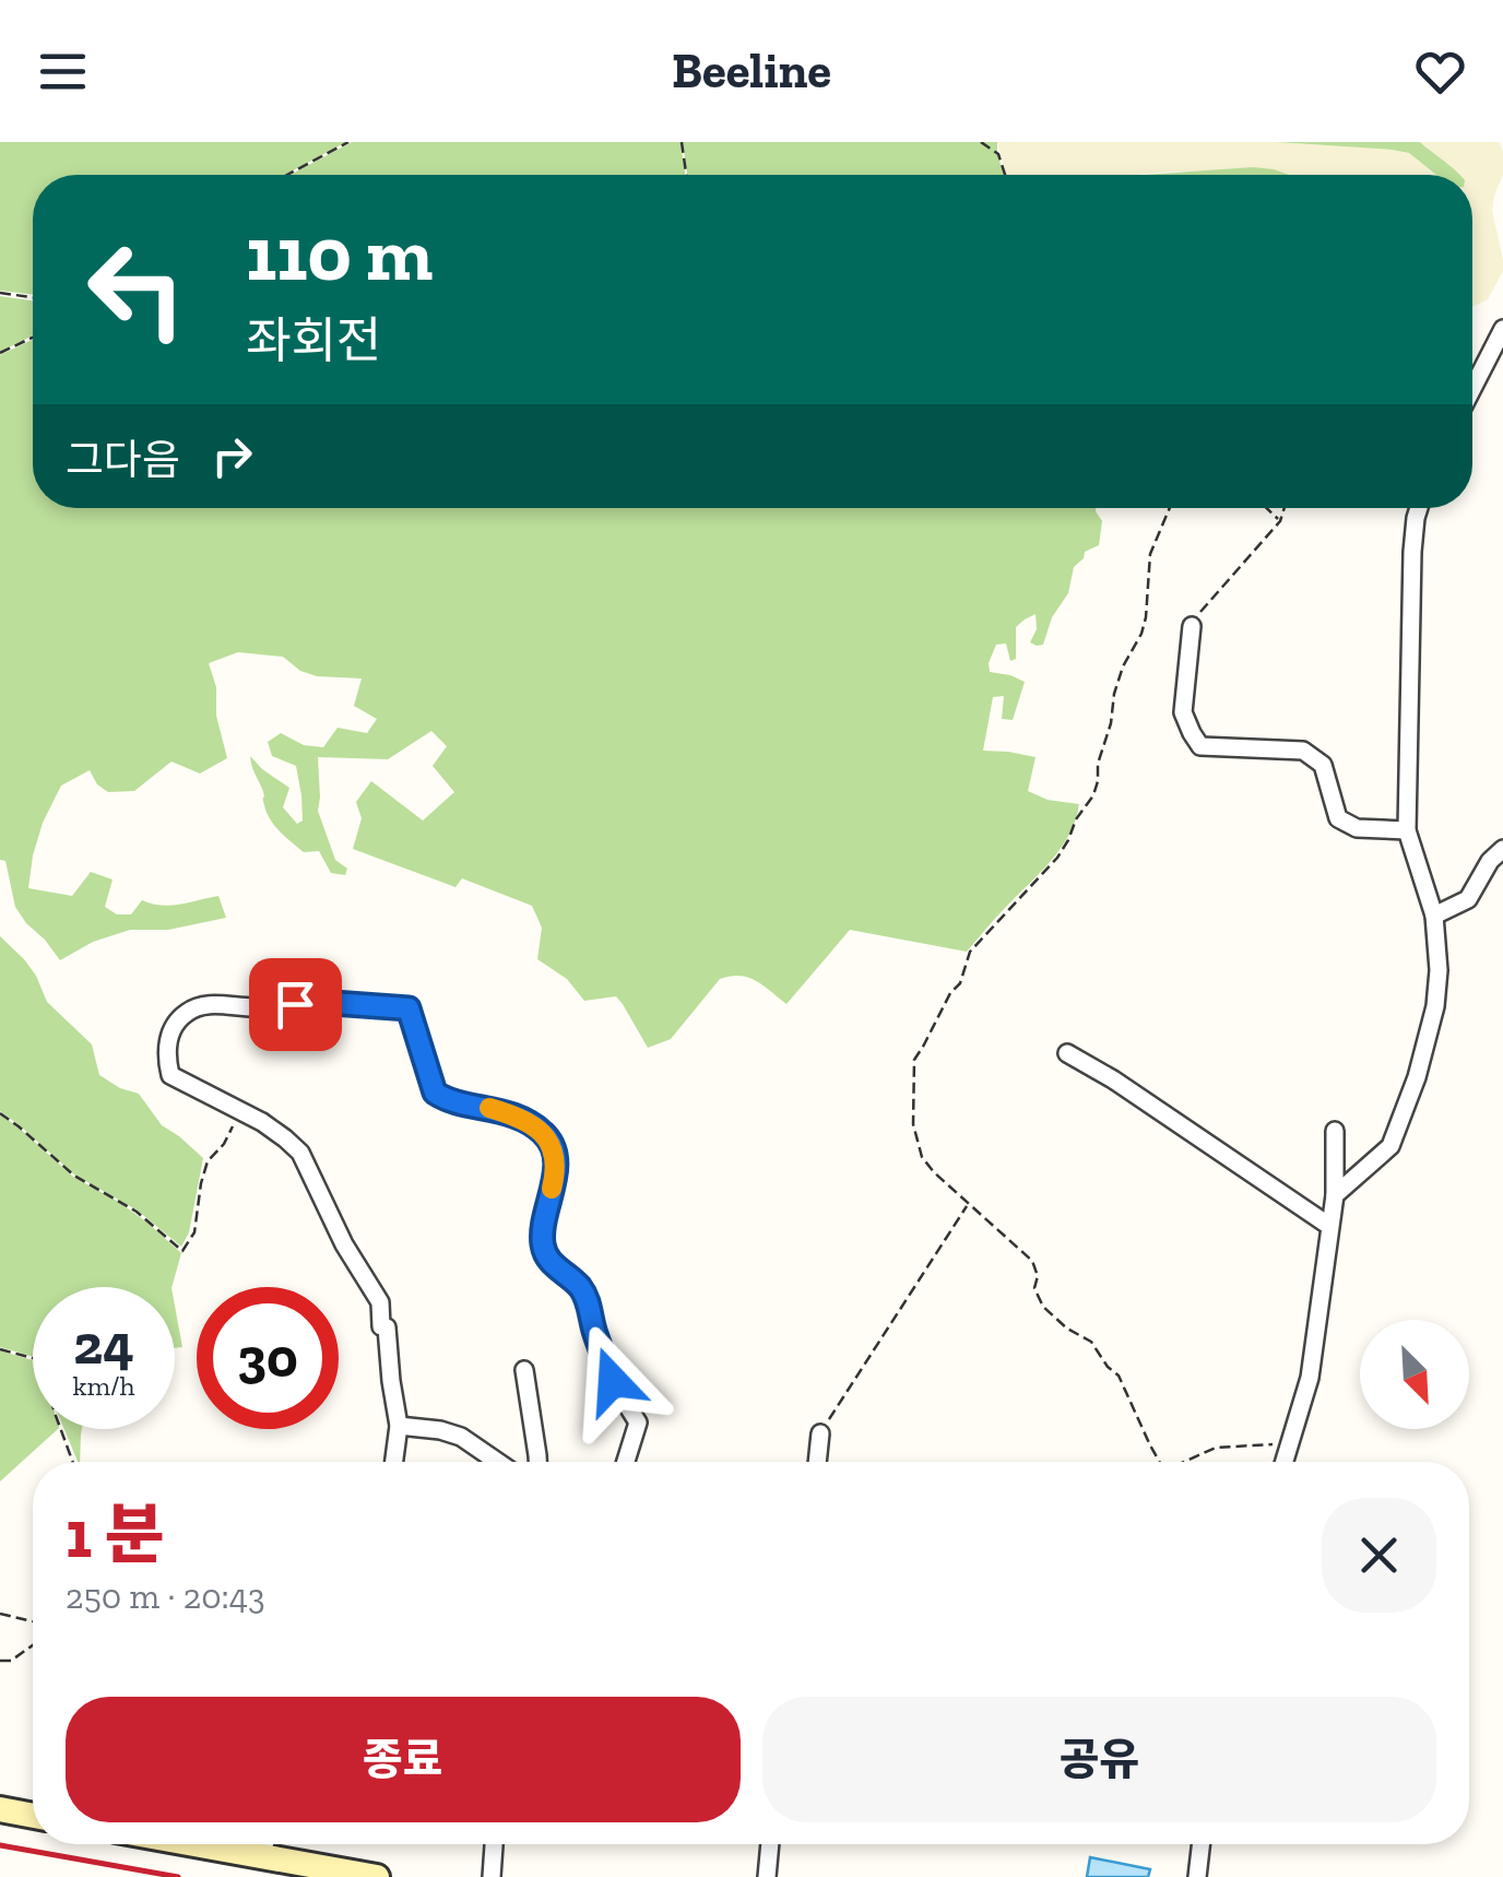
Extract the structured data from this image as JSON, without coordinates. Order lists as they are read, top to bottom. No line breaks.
{"north":"bottom right","page":{"header":"Beeline","turn":["110 m","좌회전"],"then":"그다음","speed":"24 km/h","limit":"30","heading":["1 분","250 m · 20:43"],"buttons":["종료","공유"]}}
